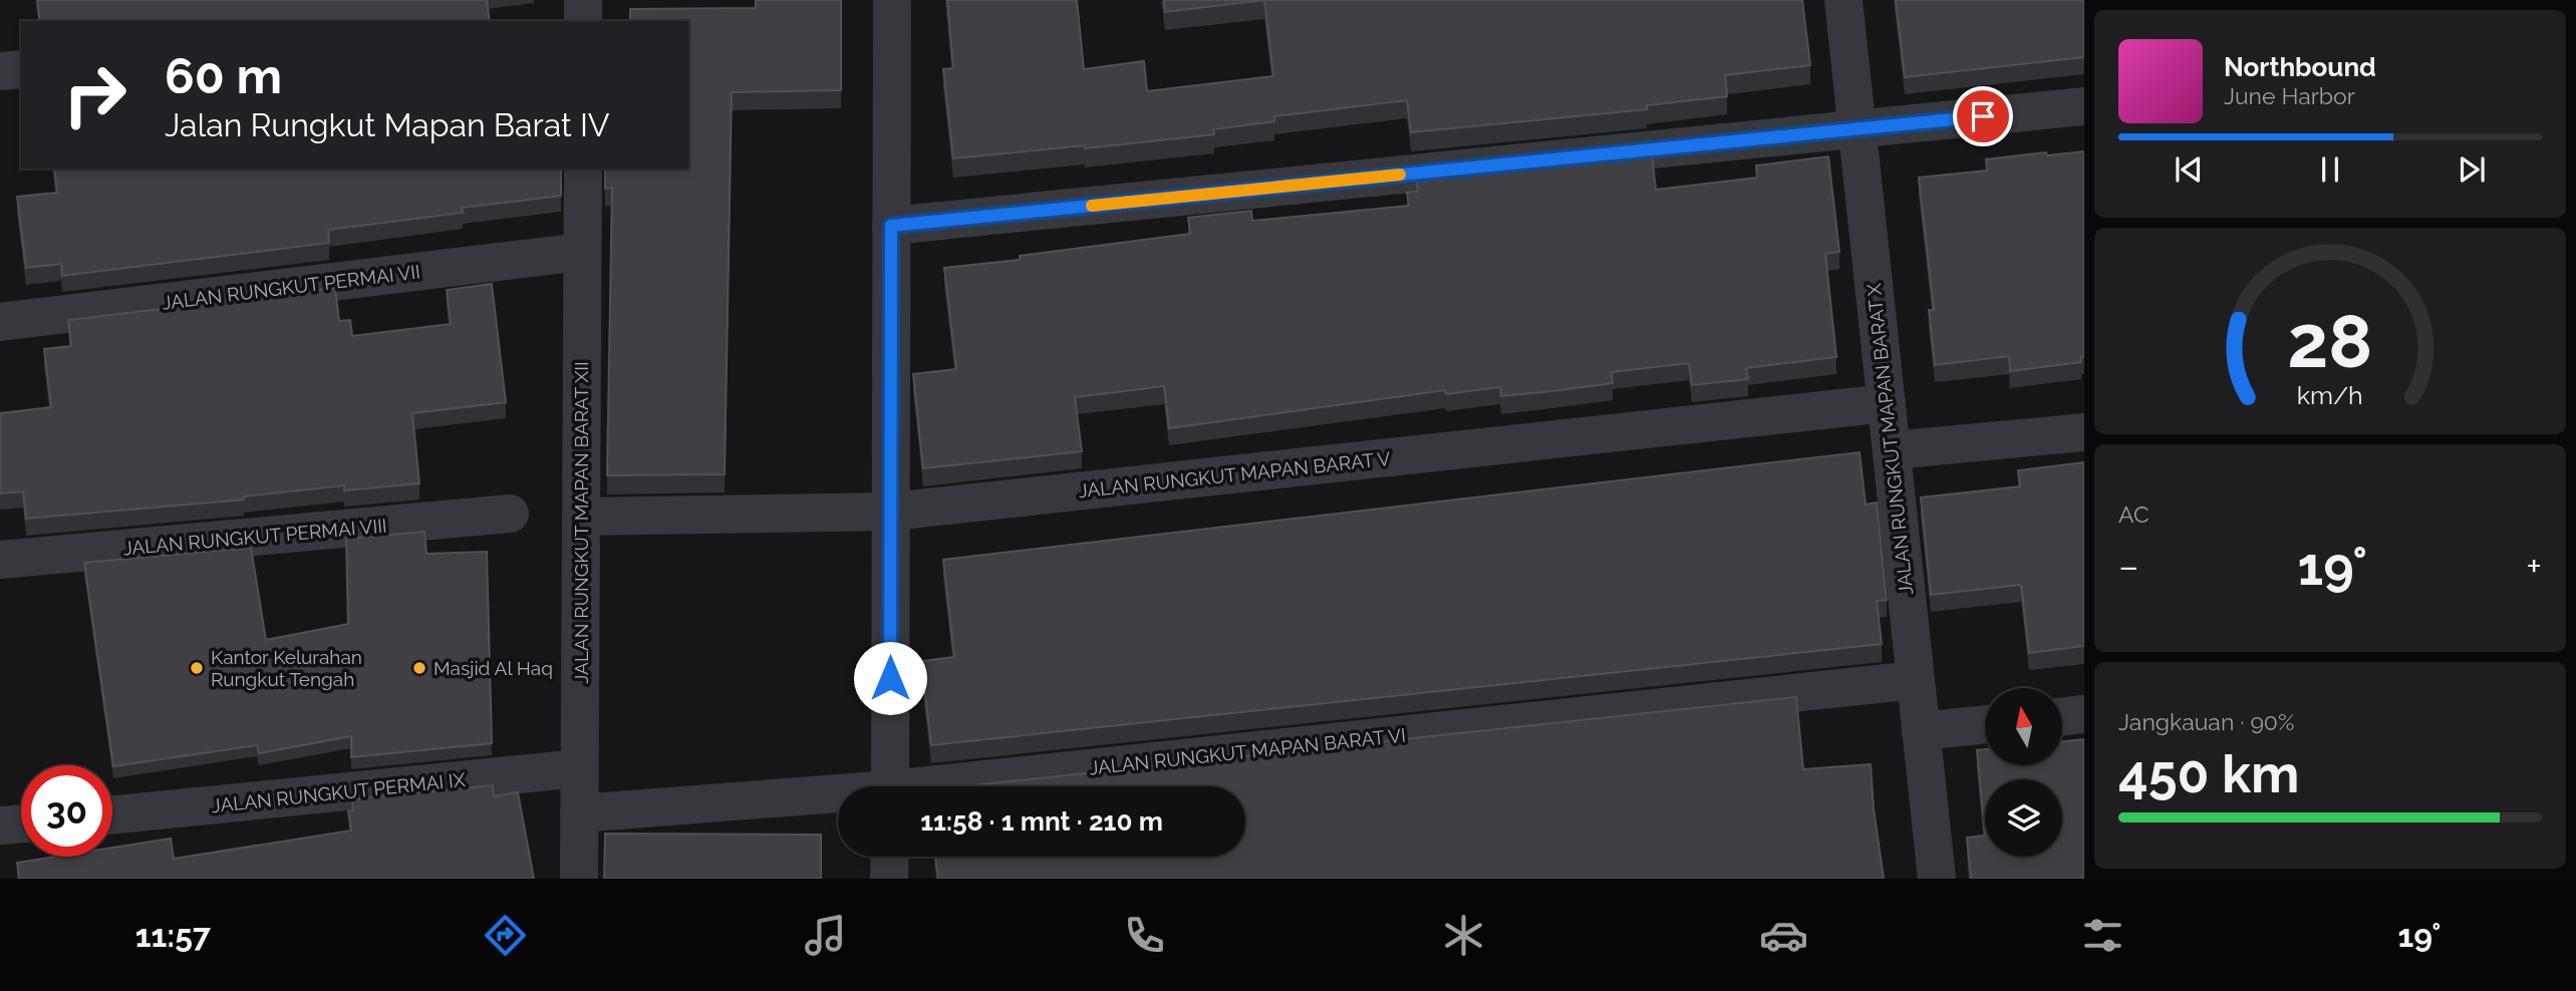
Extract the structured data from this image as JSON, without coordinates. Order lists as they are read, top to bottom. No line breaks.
{"streets":{"street":["JALAN RUNGKUT PERMAI VII","JALAN RUNGKUT MAPAN BARAT X","JALAN RUNGKUT MAPAN BARAT V","JALAN RUNGKUT MAPAN BARAT XII","JALAN RUNGKUT PERMAI VIII","JALAN RUNGKUT MAPAN BARAT VI","JALAN RUNGKUT PERMAI IX"]},"crossings":[["JALAN RUNGKUT PERMAI VII","JALAN RUNGKUT MAPAN BARAT XII"],["JALAN RUNGKUT MAPAN BARAT X","JALAN RUNGKUT MAPAN BARAT V"],["JALAN RUNGKUT MAPAN BARAT X","JALAN RUNGKUT MAPAN BARAT VI"],["JALAN RUNGKUT MAPAN BARAT V","JALAN RUNGKUT MAPAN BARAT XII"],["JALAN RUNGKUT MAPAN BARAT XII","JALAN RUNGKUT MAPAN BARAT VI"],["JALAN RUNGKUT MAPAN BARAT XII","JALAN RUNGKUT PERMAI IX"]],"places":["Kantor Kelurahan Rungkut Tengah","Masjid Al Haq"],"north":"top","page":{"turn":["60 m","Jalan Rungkut Mapan Barat IV"],"song":["Northbound","June Harbor"],"tile":["AC",["Jangkauan · 90%","450 km"]],"heat":["−","19°","+"],"limit":"30","trip":"11:58 · 1 mnt · 210 m","tabs":["11:57","19°"],"gauge":["28","km/h"]}}
